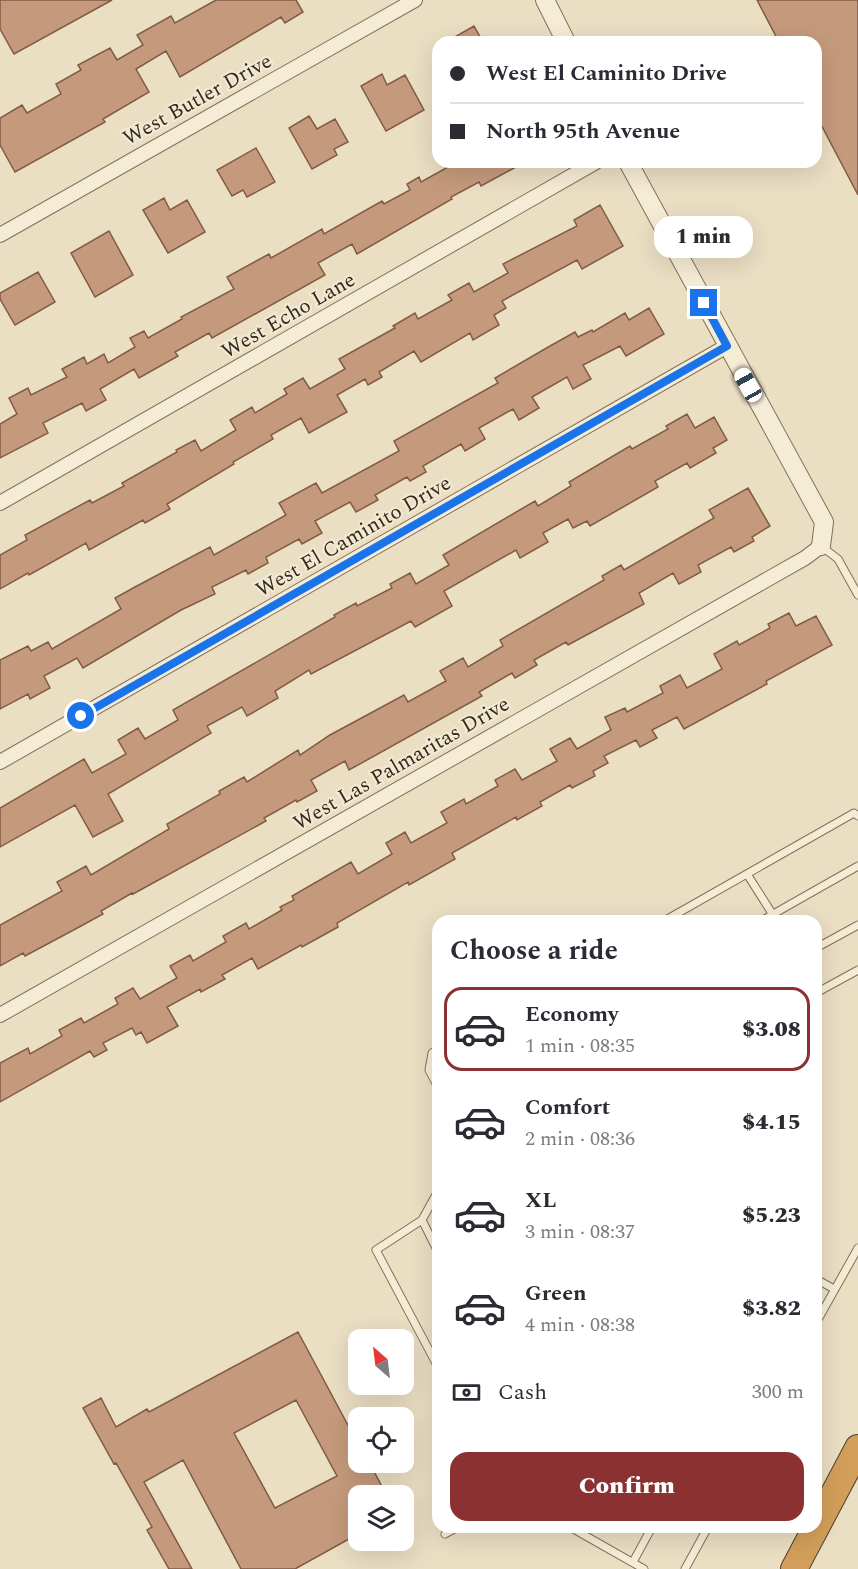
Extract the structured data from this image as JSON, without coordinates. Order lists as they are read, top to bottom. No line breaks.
{"streets":{"street":["West Butler Drive","West Echo Lane","West El Caminito Drive","West Las Palmaritas Drive"]},"north":"top left","page":{"banner":["West El Caminito Drive","North 95th Avenue"],"bubble":"1 min","heading":"Choose a ride","list":[{"name":"Economy","note":"1 min · 08:35","value":"$3.08"},{"name":"Comfort","note":"2 min · 08:36","value":"$4.15"},{"name":"XL","note":"3 min · 08:37","value":"$5.23"},{"name":"Green","note":"4 min · 08:38","value":"$3.82"}],"pay":["Cash","300 m"],"buttons":"Confirm"}}
